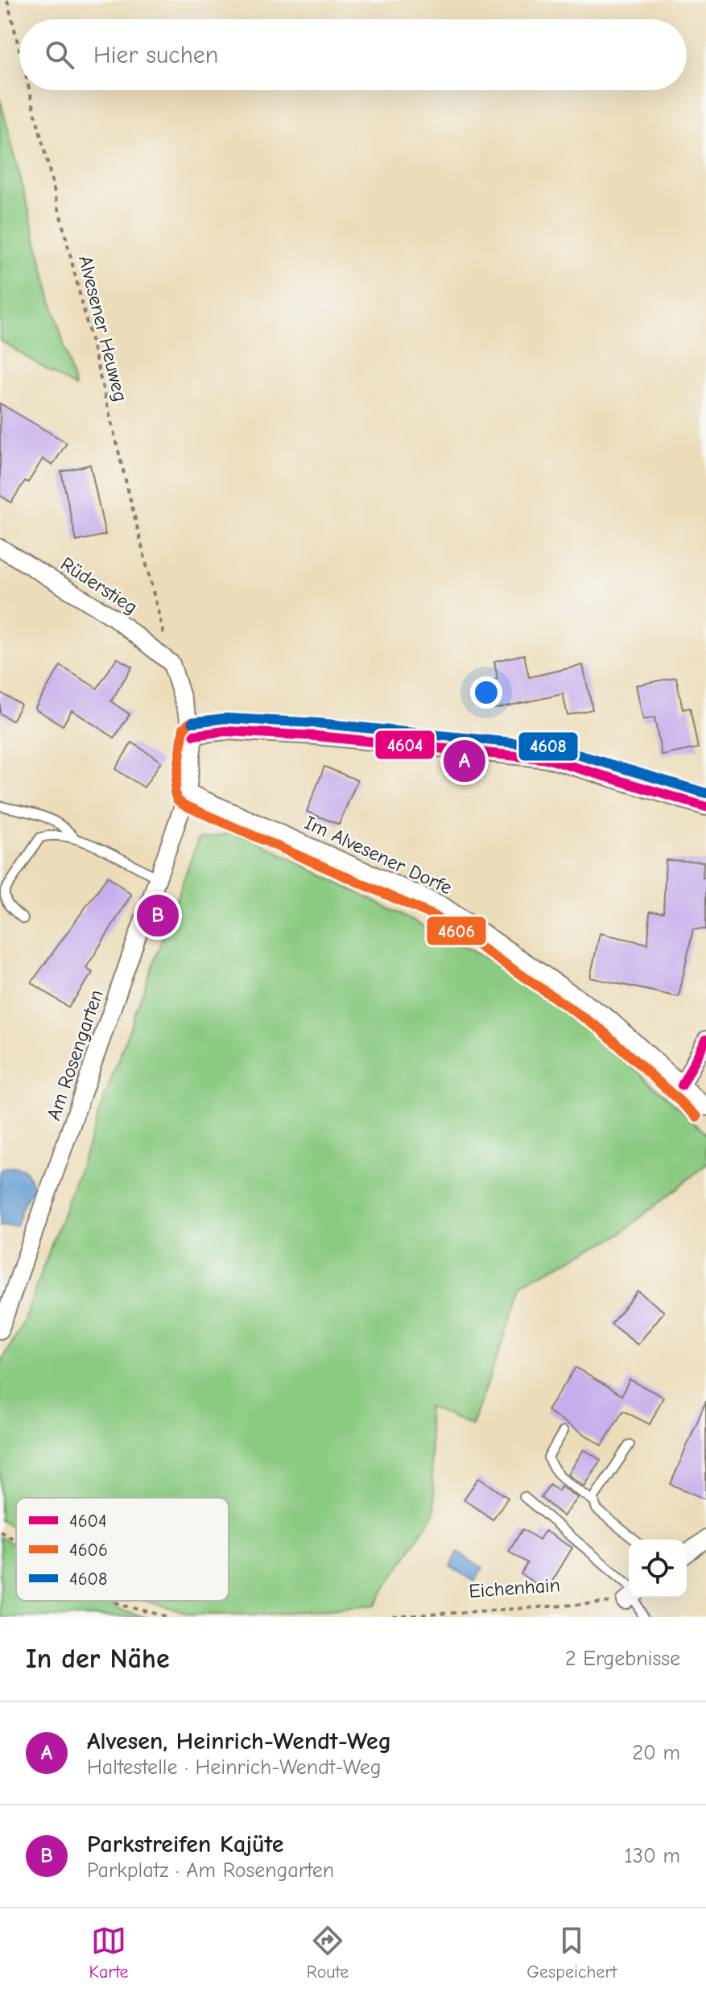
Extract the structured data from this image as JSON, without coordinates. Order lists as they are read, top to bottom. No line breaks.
{"streets":{"street":["Rüderstieg","Im Alvesener Dorfe","Am Rosengarten"],"path":["Alvesener Heuweg","Eichenhain"]},"crossings":[["Alvesener Heuweg","Rüderstieg"],["Im Alvesener Dorfe","Am Rosengarten"]],"lines":["transit line 4606","transit line 4608","transit line 4604"],"legend":["4604","4606","4608"],"page":{"search":"Hier suchen","pins":["A","B"],"heading":["In der Nähe","2 Ergebnisse"],"list":[{"mark":"A","name":"Alvesen, Heinrich-Wendt-Weg","note":"Haltestelle · Heinrich-Wendt-Weg","value":"20 m"},{"mark":"B","name":"Parkstreifen Kajüte","note":"Parkplatz · Am Rosengarten","value":"130 m"}],"nav":["Karte","Route","Gespeichert"]}}
